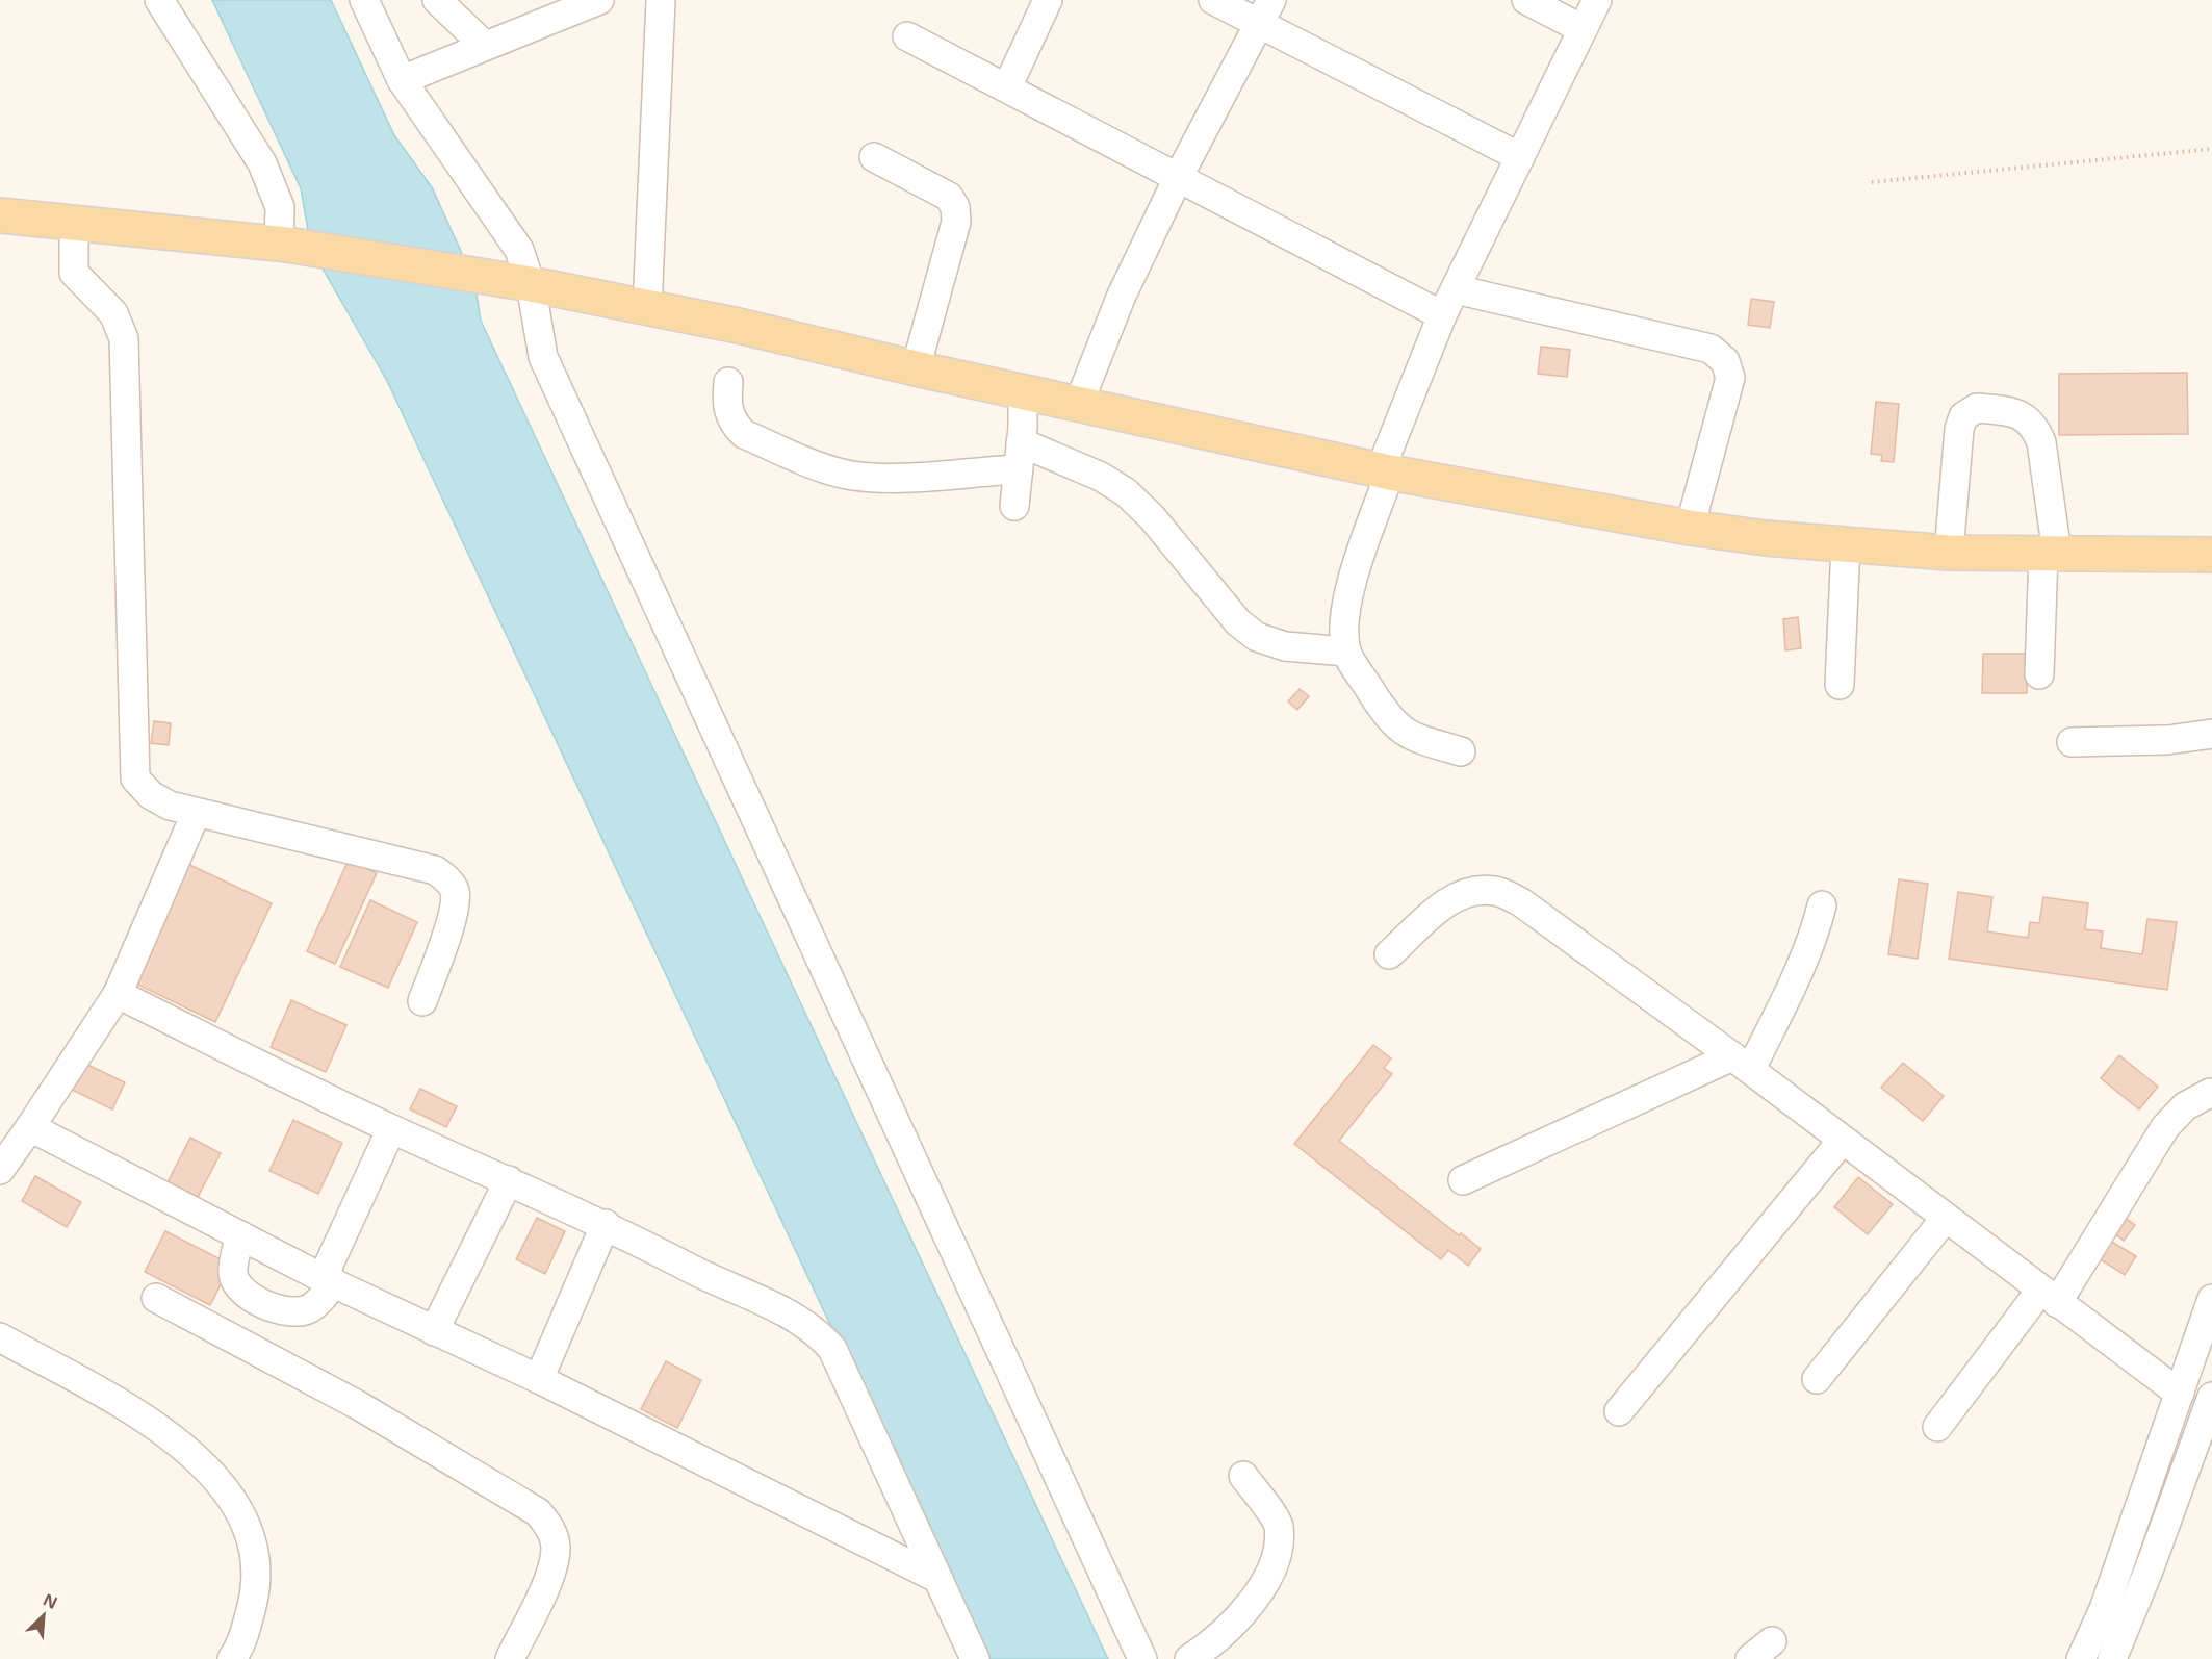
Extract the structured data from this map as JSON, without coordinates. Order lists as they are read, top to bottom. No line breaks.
{"north":"top right"}
